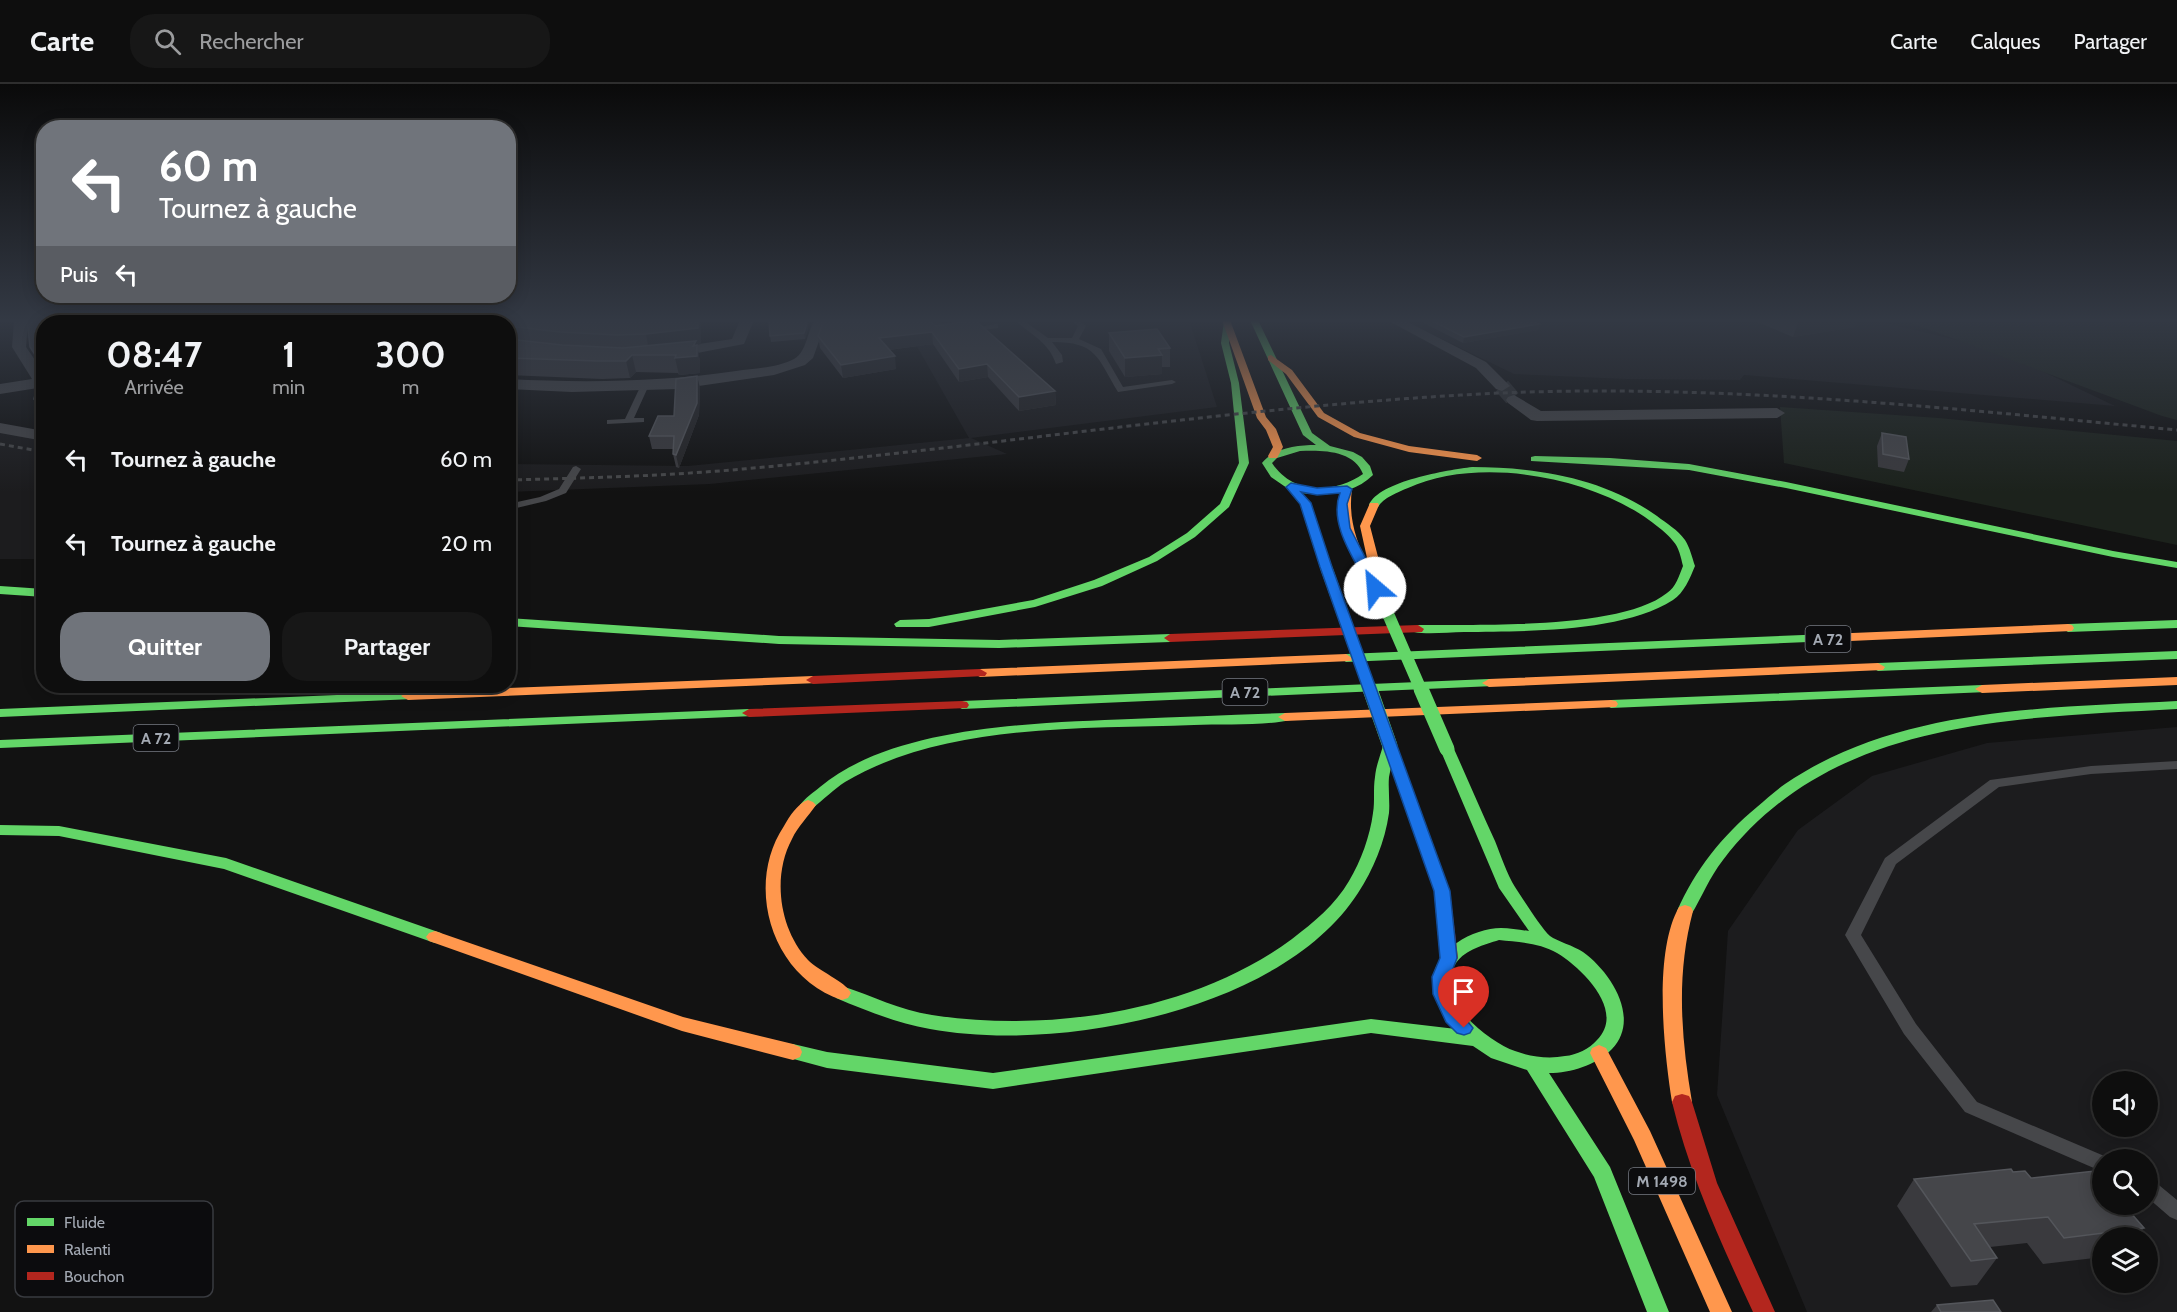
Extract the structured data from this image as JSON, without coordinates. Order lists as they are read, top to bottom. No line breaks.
{"streets":{"main road":["A 72","M 1498"]},"legend":["Fluide","Ralenti","Bouchon"],"page":{"header":"Carte","search":"Rechercher","nav":["Carte","Calques","Partager"],"turn":["60 m","Tournez à gauche"],"then":"Puis","eta":["08:47","Arrivée","1","min","300","m"],"list":[{"name":"Tournez à gauche","value":"60 m"},{"name":"Tournez à gauche","value":"20 m"}],"buttons":["Quitter","Partager"]}}
